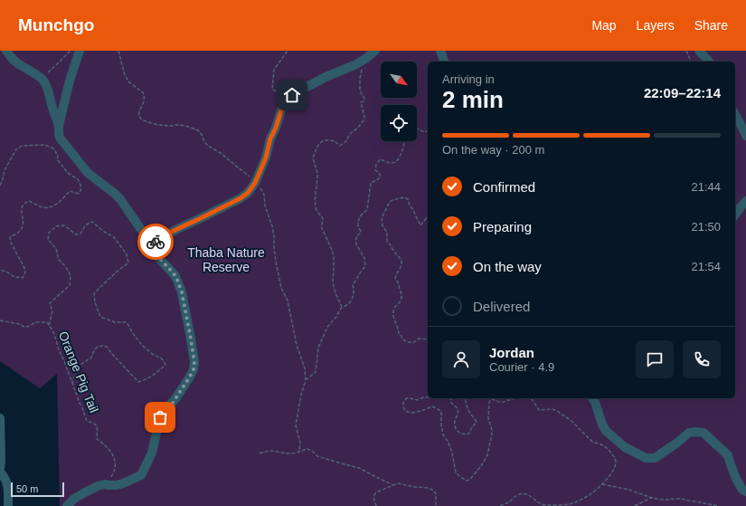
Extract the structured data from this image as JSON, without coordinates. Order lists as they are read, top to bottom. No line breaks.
{"streets":{"path":["Orange Pig Tail"]},"parks":["Thaba Nature Reserve"],"scale_bar":"50 m","north":"bottom right","page":{"header":"Munchgo","nav":["Map","Layers","Share"],"heading":["2 min","Arriving in","22:09–22:14"],"panel":["Jordan","Courier · 4.9"],"bar":"On the way · 200 m","list":[["Confirmed","21:44"],["Preparing","21:50"],["On the way","21:54"],"Delivered"],"scale":"50 m"}}
